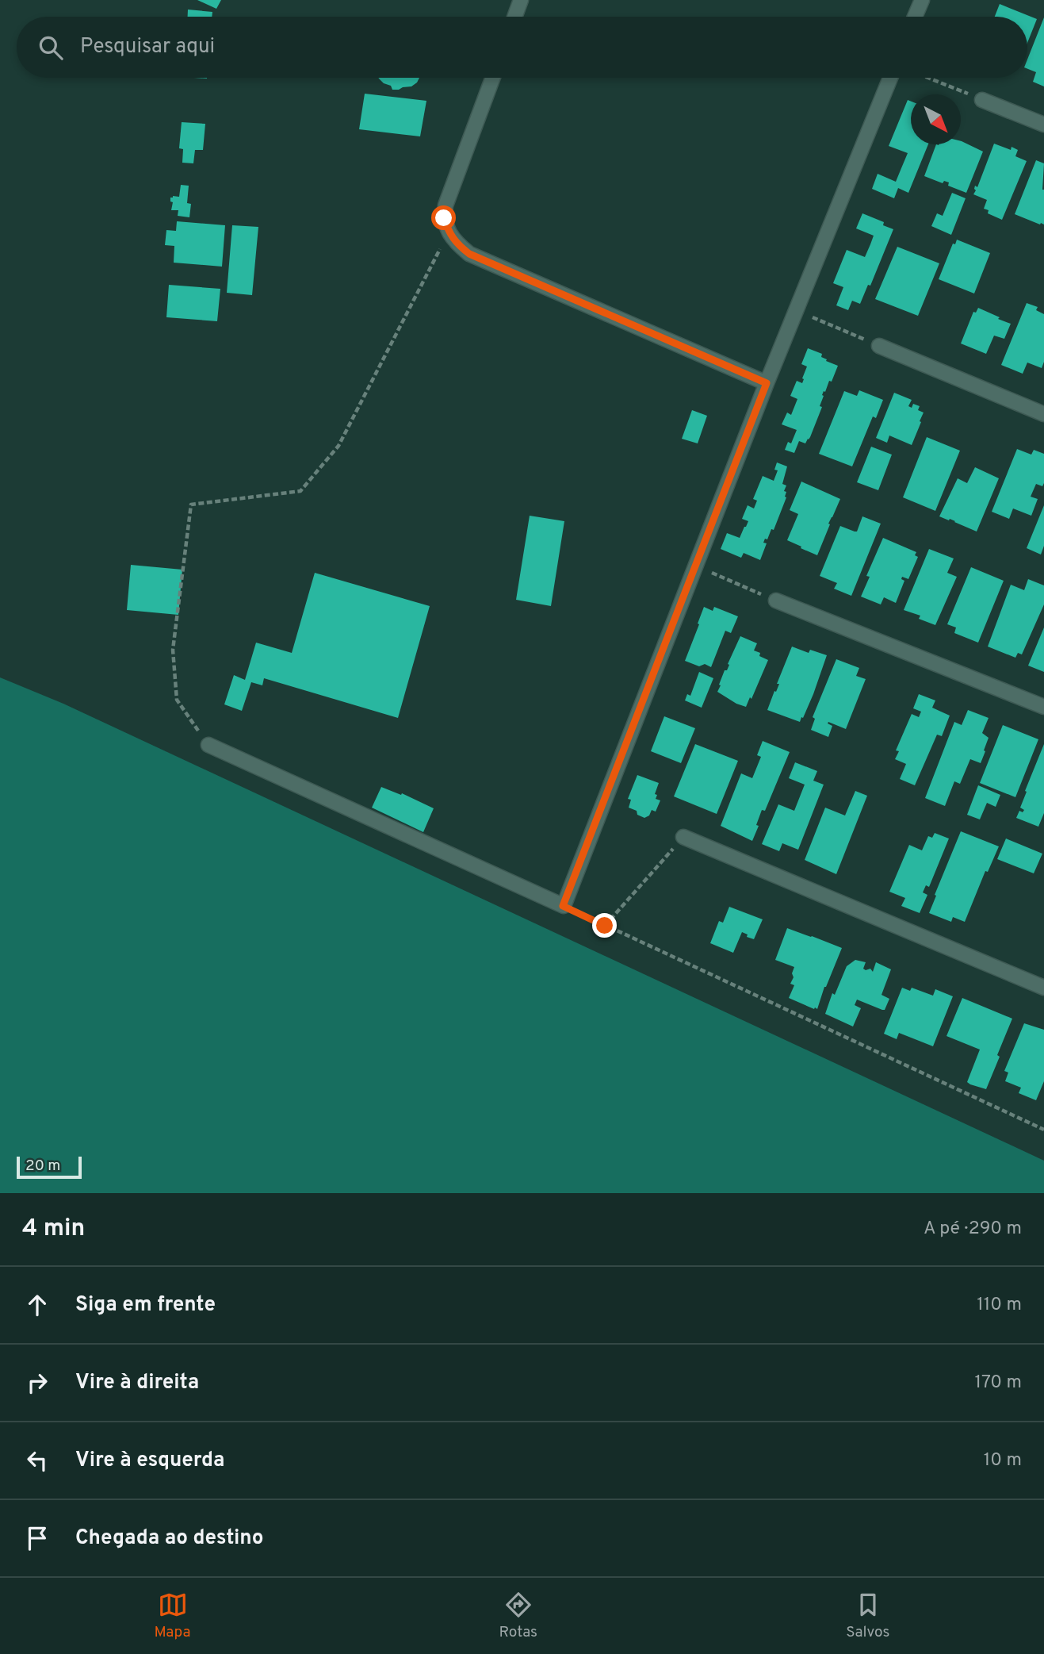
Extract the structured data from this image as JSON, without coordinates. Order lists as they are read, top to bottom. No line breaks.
{"scale_bar":"20 m","north":"bottom right","page":{"search":"Pesquisar aqui","scale":"20 m","heading":["4 min","A pé · 290 m"],"list":[["Siga em frente","110 m"],["Vire à direita","170 m"],["Vire à esquerda","10 m"],"Chegada ao destino"],"nav":["Mapa","Rotas","Salvos"]}}
